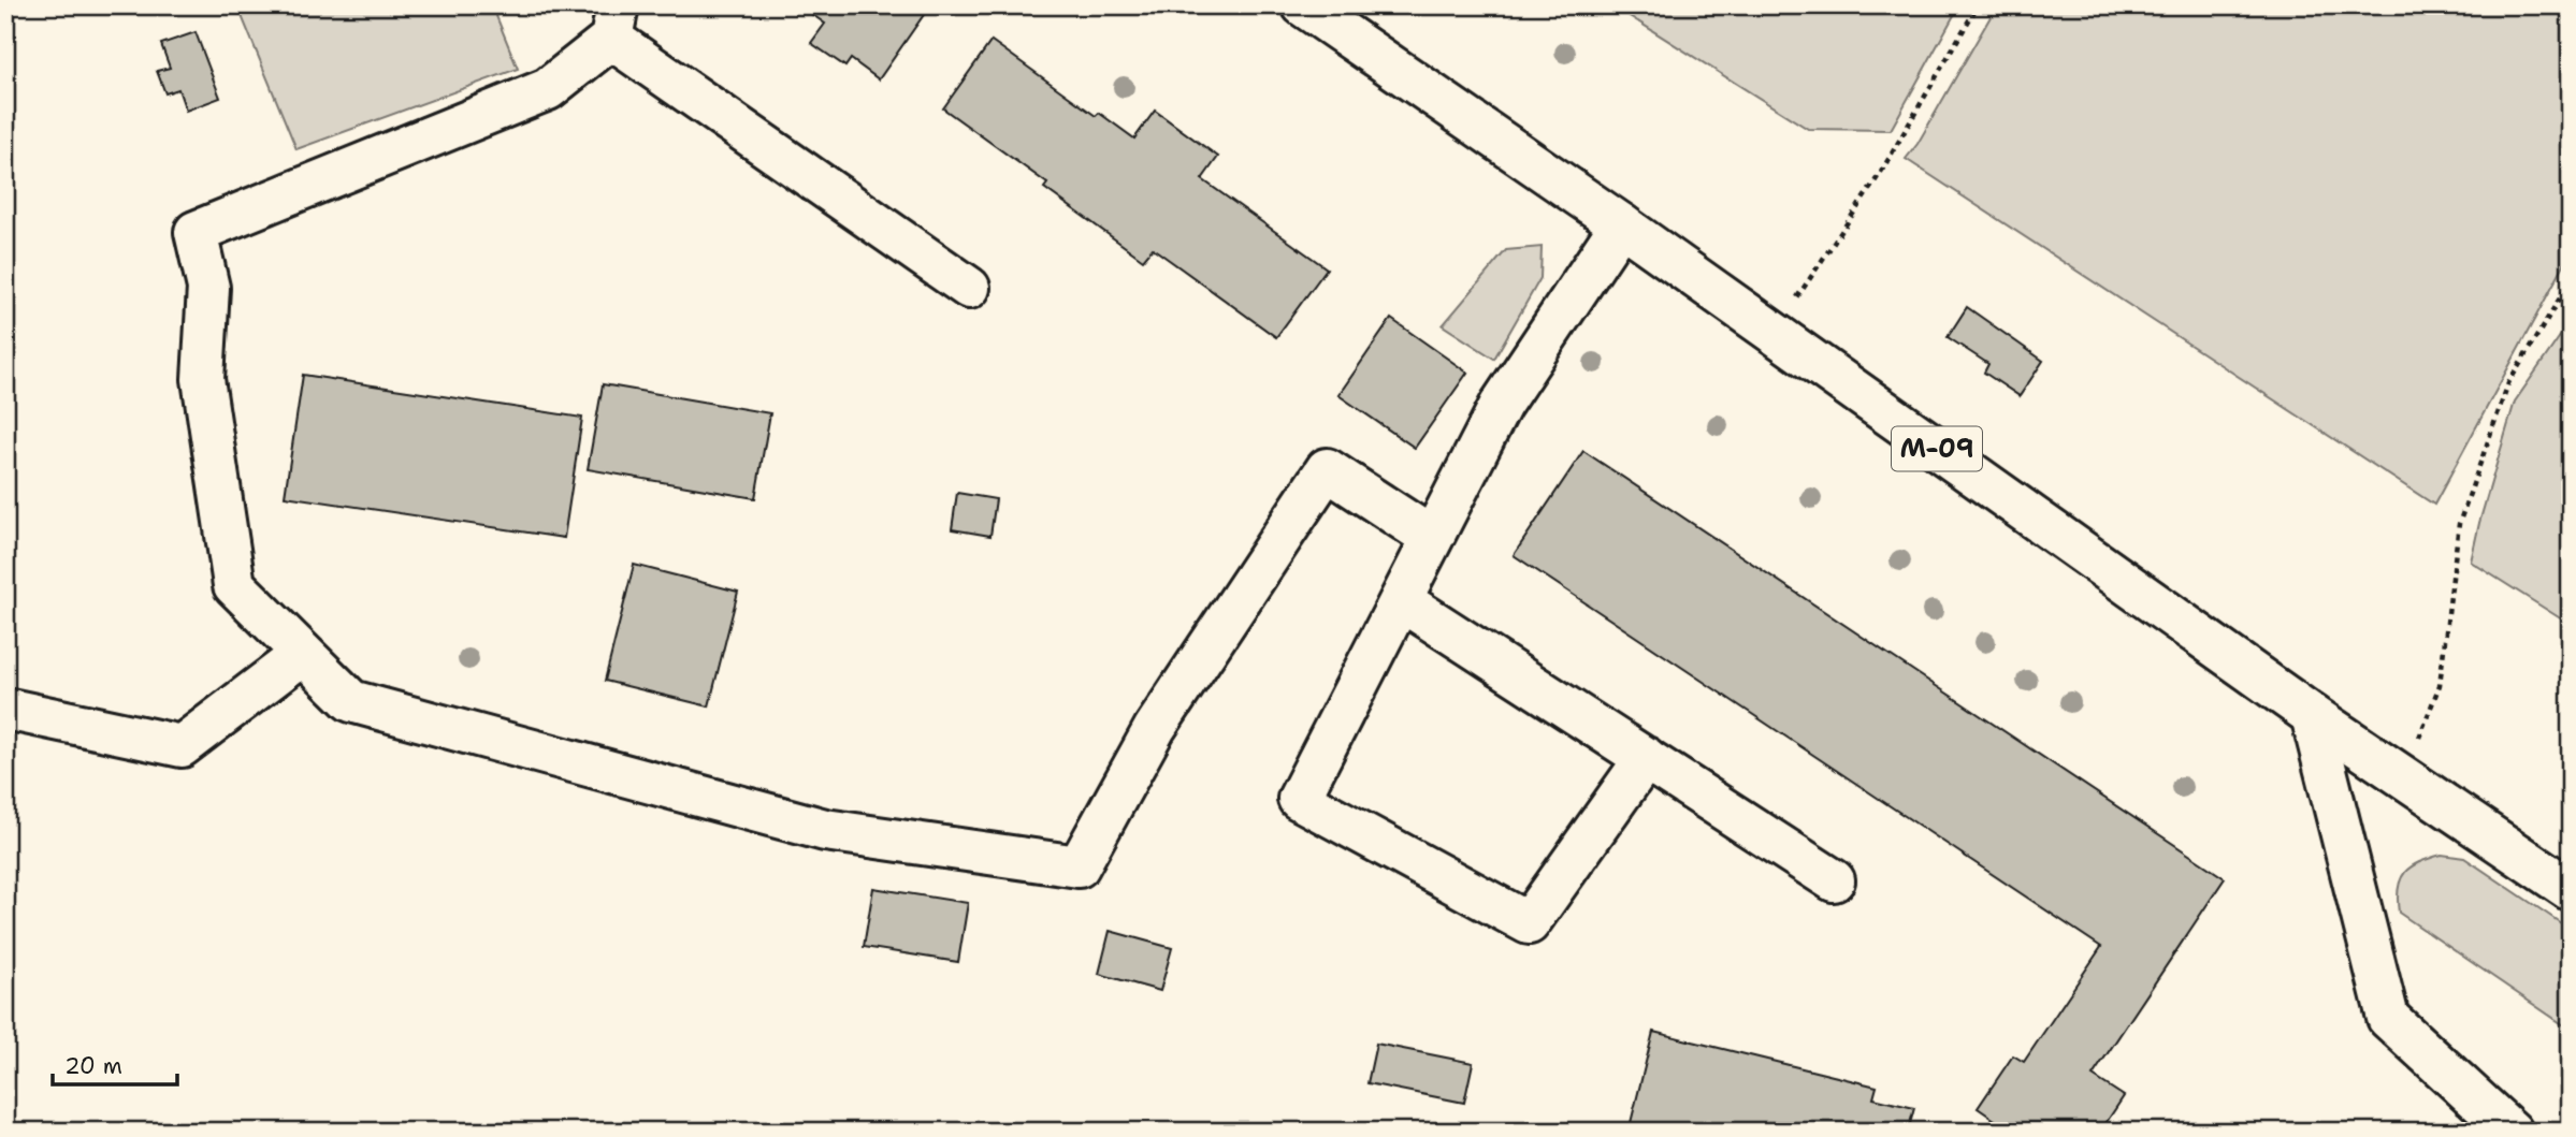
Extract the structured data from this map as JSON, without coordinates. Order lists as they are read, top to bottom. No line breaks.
{"streets":{"main road":["М-09"]},"scale_bar":"20 m"}
